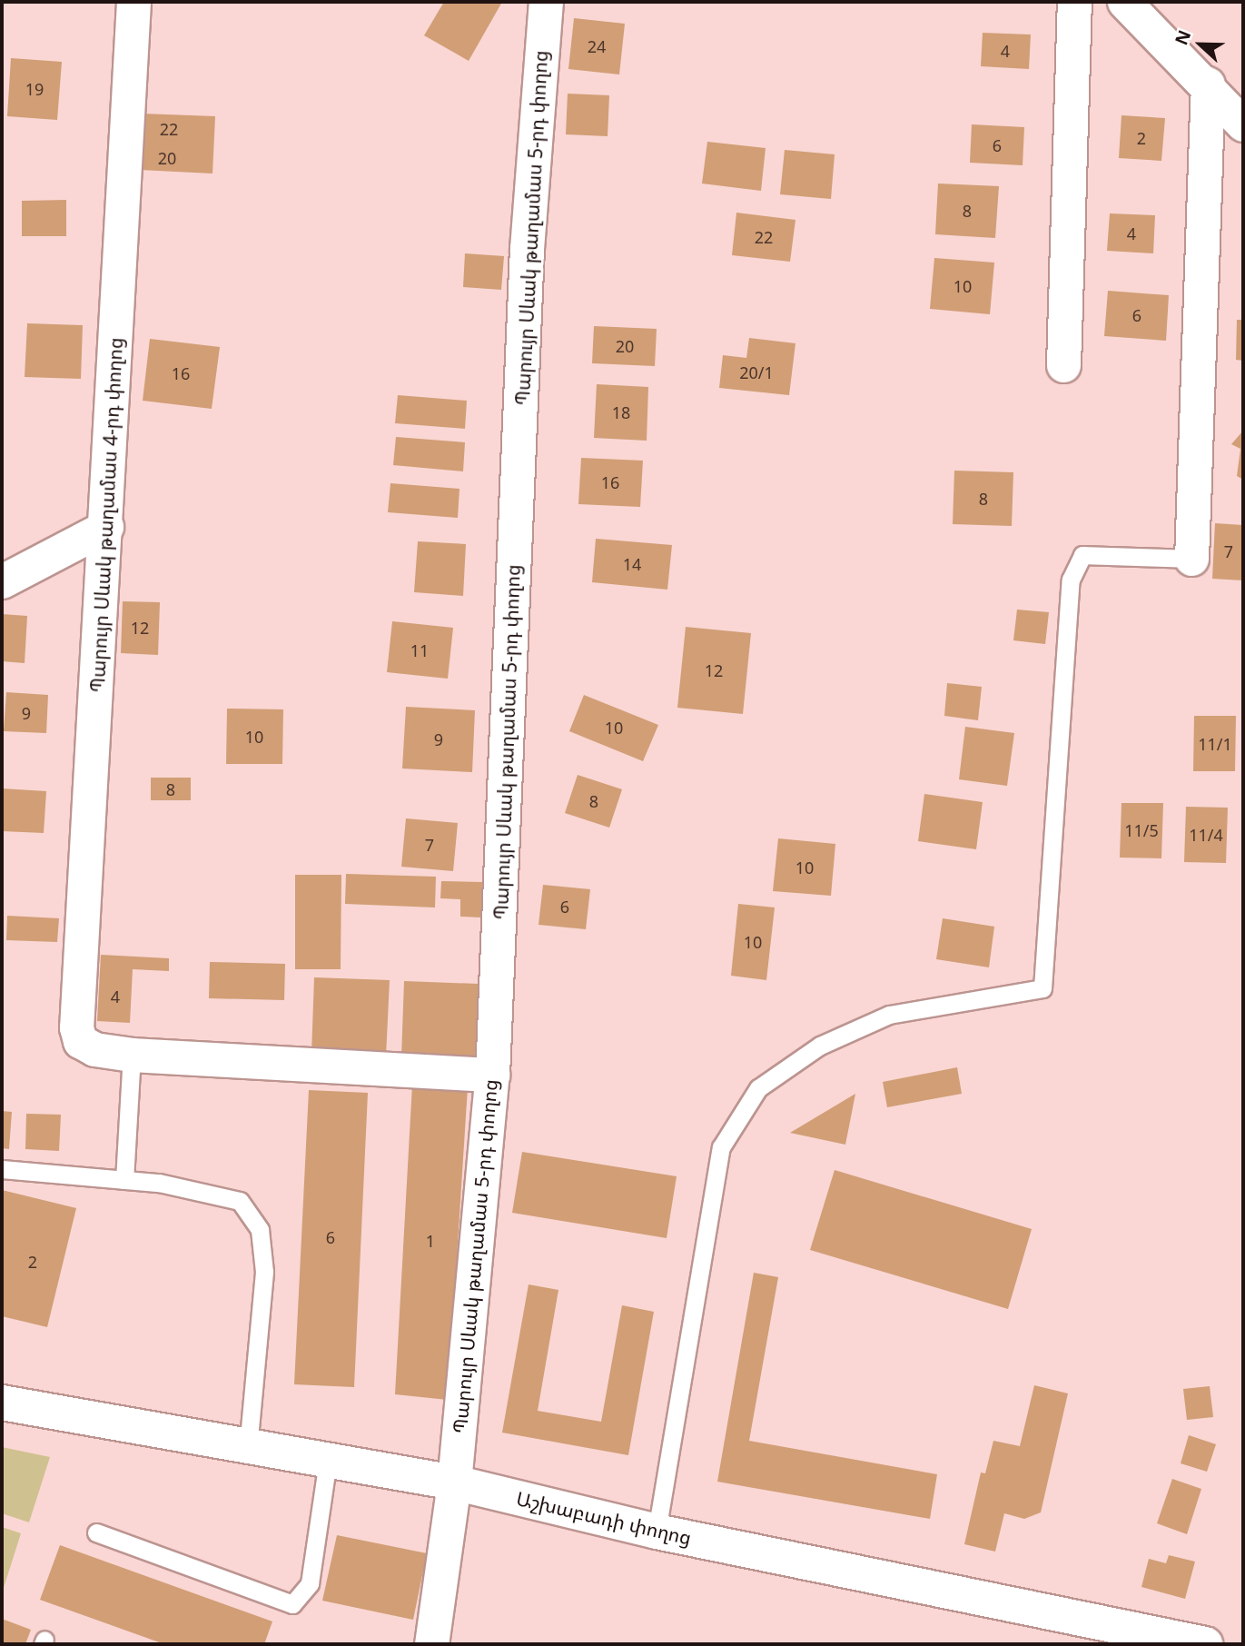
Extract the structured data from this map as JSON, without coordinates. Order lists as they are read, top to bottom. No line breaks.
{"streets":{"street":["Պարույր Սևակ թաղամաս 5-րդ փողոց","Պարույր Սևակ թաղամաս 4-րդ փողոց","Աշխաբադի փողոց"]},"crossings":[["Պարույր Սևակ թաղամաս 5-րդ փողոց","Աշխաբադի փողոց"]],"house_numbers":["24","4","19","22","2","6","20","8","4","22","10","6","20","20/1","16","18","16","8","7","14","12","11","12","9","10","10","9","11/1","8","8","11/5","11/4","7","10","6","10","4","6","1","2"],"north":"left"}
